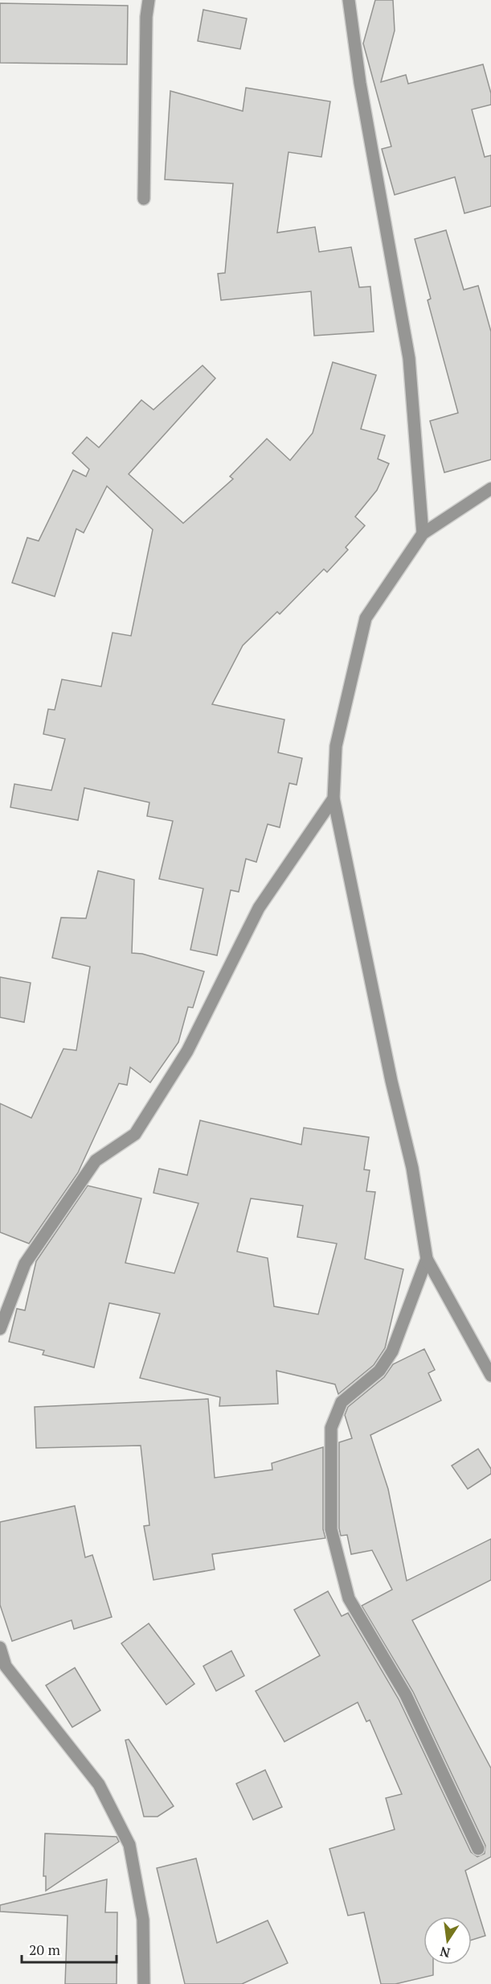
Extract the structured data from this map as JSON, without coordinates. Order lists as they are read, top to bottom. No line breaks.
{"scale_bar":"20 m","north":"bottom"}
